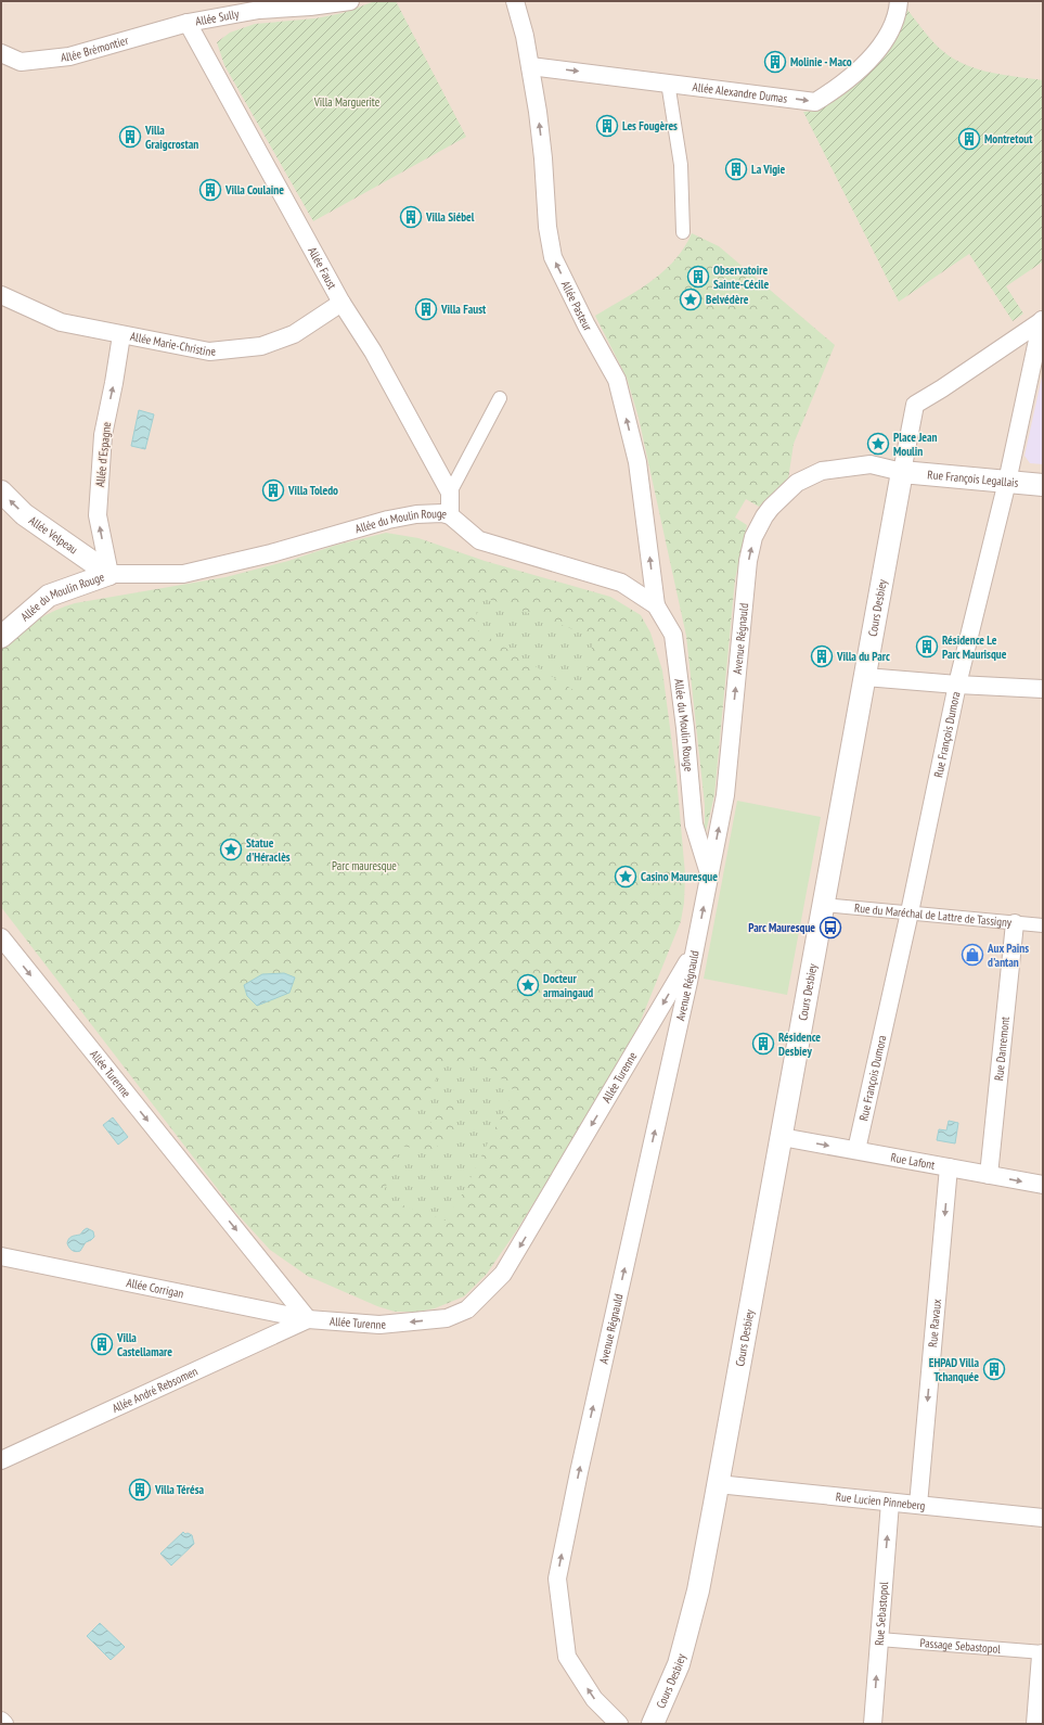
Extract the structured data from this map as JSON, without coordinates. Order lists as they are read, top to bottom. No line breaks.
{"streets":{"street":["Allée Sully","Allée Brémontier","Allée Alexandre Dumas","Allée Faust","Allée Pasteur","Allée Marie-Christine","Allée d'Espagne","Rue François Legallais","Allée du Moulin Rouge","Allée Velpeau","Cours Desbiey","Avenue Régnauld","Rue François Dumora","Rue du Maréchal de Lattre de Tassigny","Rue Danremont","Allée Turenne","Rue Lafont","Allée Corrigan","Rue Ravaux","Allée André Rebsomen","Rue Lucien Pinneberg","Rue Sebastopol","Passage Sebastopol"]},"crossings":[["Allée Sully","Allée Brémontier"],["Allée Sully","Allée Faust"],["Allée Brémontier","Allée Faust"],["Allée Alexandre Dumas","Allée Pasteur"],["Allée Faust","Allée Marie-Christine"],["Allée Faust","Allée du Moulin Rouge"],["Allée Pasteur","Allée du Moulin Rouge"],["Allée Marie-Christine","Allée d'Espagne"],["Allée d'Espagne","Allée du Moulin Rouge"],["Allée d'Espagne","Allée Velpeau"],["Rue François Legallais","Cours Desbiey"],["Rue François Legallais","Avenue Régnauld"],["Rue François Legallais","Rue François Dumora"],["Allée du Moulin Rouge","Allée Velpeau"],["Allée du Moulin Rouge","Avenue Régnauld"],["Cours Desbiey","Avenue Régnauld"],["Cours Desbiey","Rue François Dumora"],["Cours Desbiey","Rue du Maréchal de Lattre de Tassigny"],["Cours Desbiey","Rue Lafont"],["Cours Desbiey","Rue Lucien Pinneberg"],["Avenue Régnauld","Allée Turenne"],["Rue François Dumora","Rue du Maréchal de Lattre de Tassigny"],["Rue François Dumora","Rue Lafont"],["Rue du Maréchal de Lattre de Tassigny","Rue Danremont"],["Rue Danremont","Rue Lafont"],["Allée Turenne","Allée Corrigan"],["Allée Turenne","Allée André Rebsomen"],["Rue Lafont","Rue Ravaux"],["Allée Corrigan","Allée André Rebsomen"],["Rue Ravaux","Rue Lucien Pinneberg"],["Rue Lucien Pinneberg","Rue Sebastopol"],["Rue Sebastopol","Passage Sebastopol"]],"one_way":["Allée Alexandre Dumas","Allée Pasteur","Allée d'Espagne","Allée Velpeau","Avenue Régnauld","Rue Lafont","Rue Ravaux","Rue Sebastopol"],"parks":["Villa Marguerite","Parc mauresque"],"places":{"building":["Molinie - Maco","Les Fougères","Villa Graigcrostan","Montretout","La Vigie","Villa Coulaine","Villa Siébel","Observatoire Sainte-Cécile","Villa Faust","Villa Toledo","Résidence Le Parc Maurisque","Villa du Parc","Résidence Desbiey","Villa Castellamare","EHPAD Villa Tchanquée","Villa Térésa"],"place":["Belvédère","Place Jean Moulin","Statue d'Héraclès","Casino Mauresque","Docteur armaingaud"],"bus stop":["Parc Mauresque"],"shop":["Aux Pains d'antan"]}}
